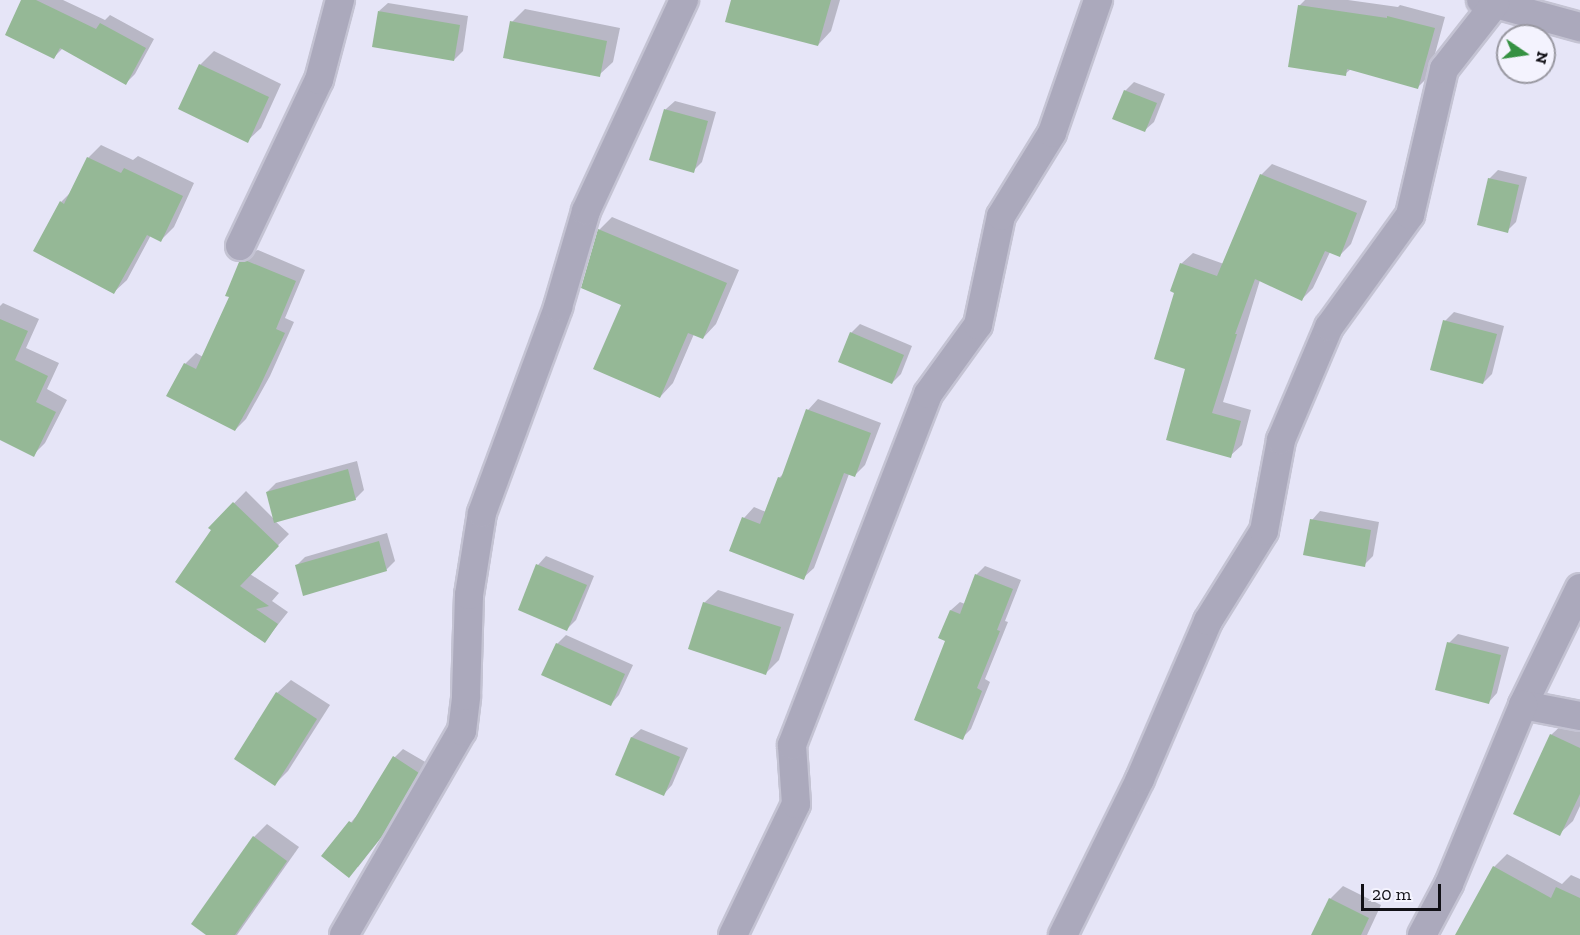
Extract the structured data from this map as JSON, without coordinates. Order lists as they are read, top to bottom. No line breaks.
{"scale_bar":"20 m","north":"right"}
